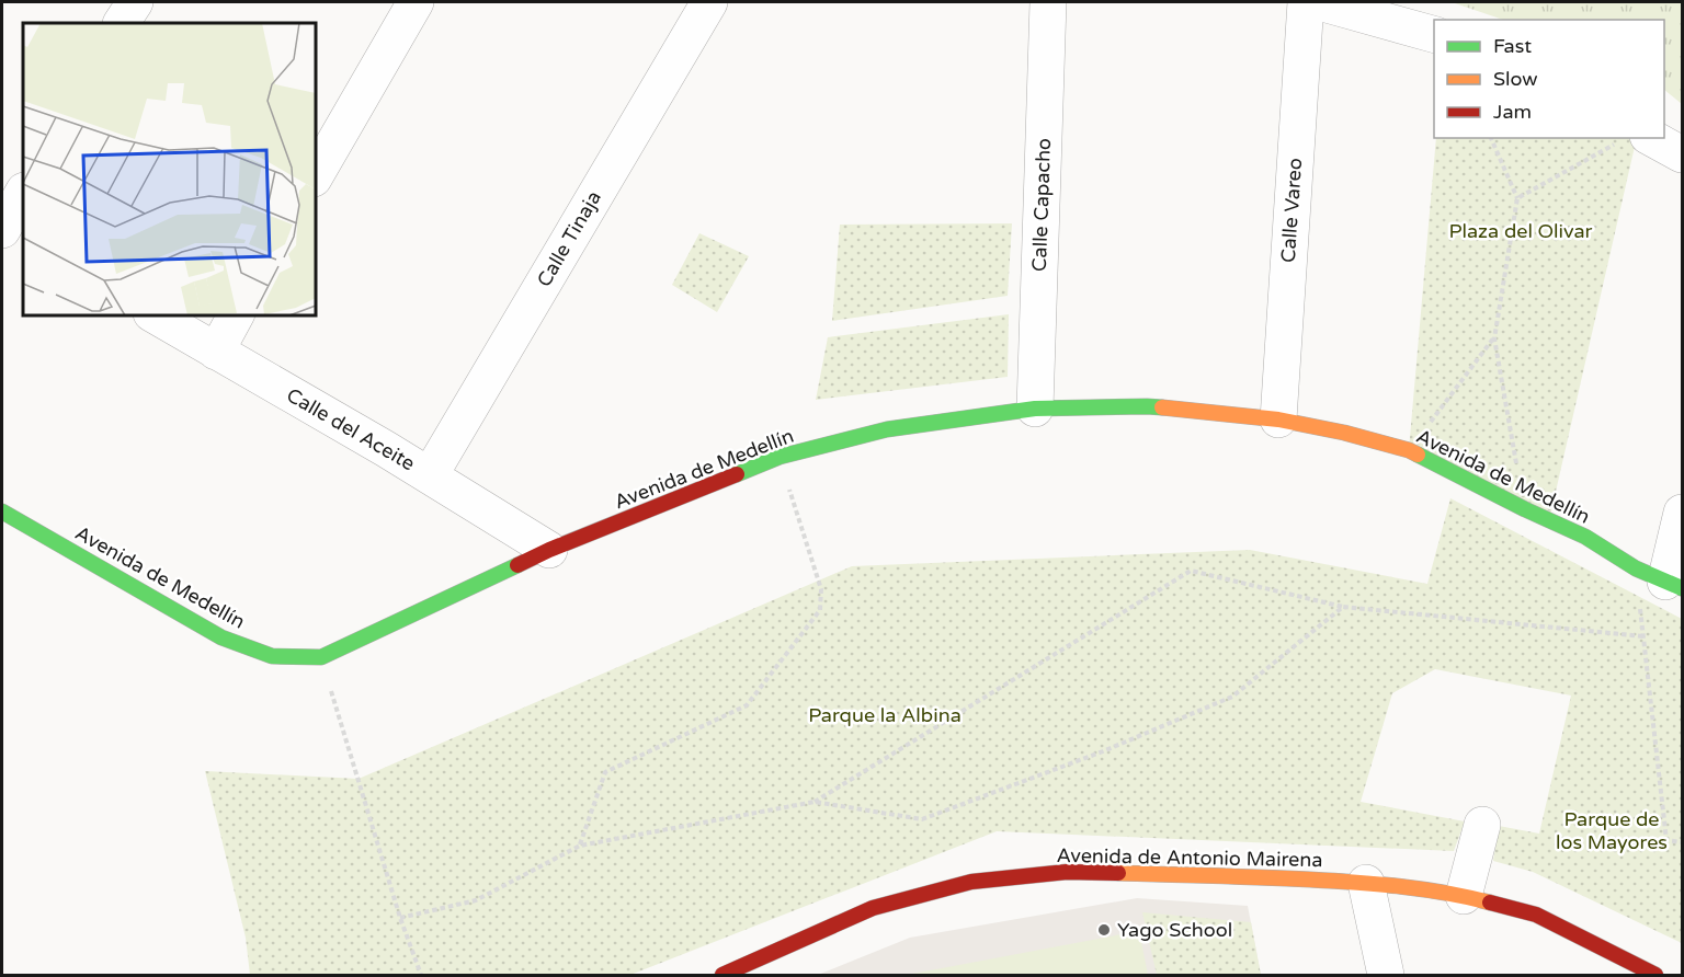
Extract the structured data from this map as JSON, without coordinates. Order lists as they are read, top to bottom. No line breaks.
{"streets":{"street":["Calle Capacho","Calle Vareo","Calle Tinaja","Calle del Aceite","Avenida de Medellín","Avenida de Antonio Mairena"]},"crossings":[["Calle Capacho","Avenida de Medellín"],["Calle Vareo","Avenida de Medellín"],["Calle Tinaja","Calle del Aceite"],["Calle del Aceite","Avenida de Medellín"]],"parks":["Plaza del Olivar","Parque la Albina","Parque de los Mayores"],"places":["Yago School"],"legend":["Fast","Slow","Jam"]}
